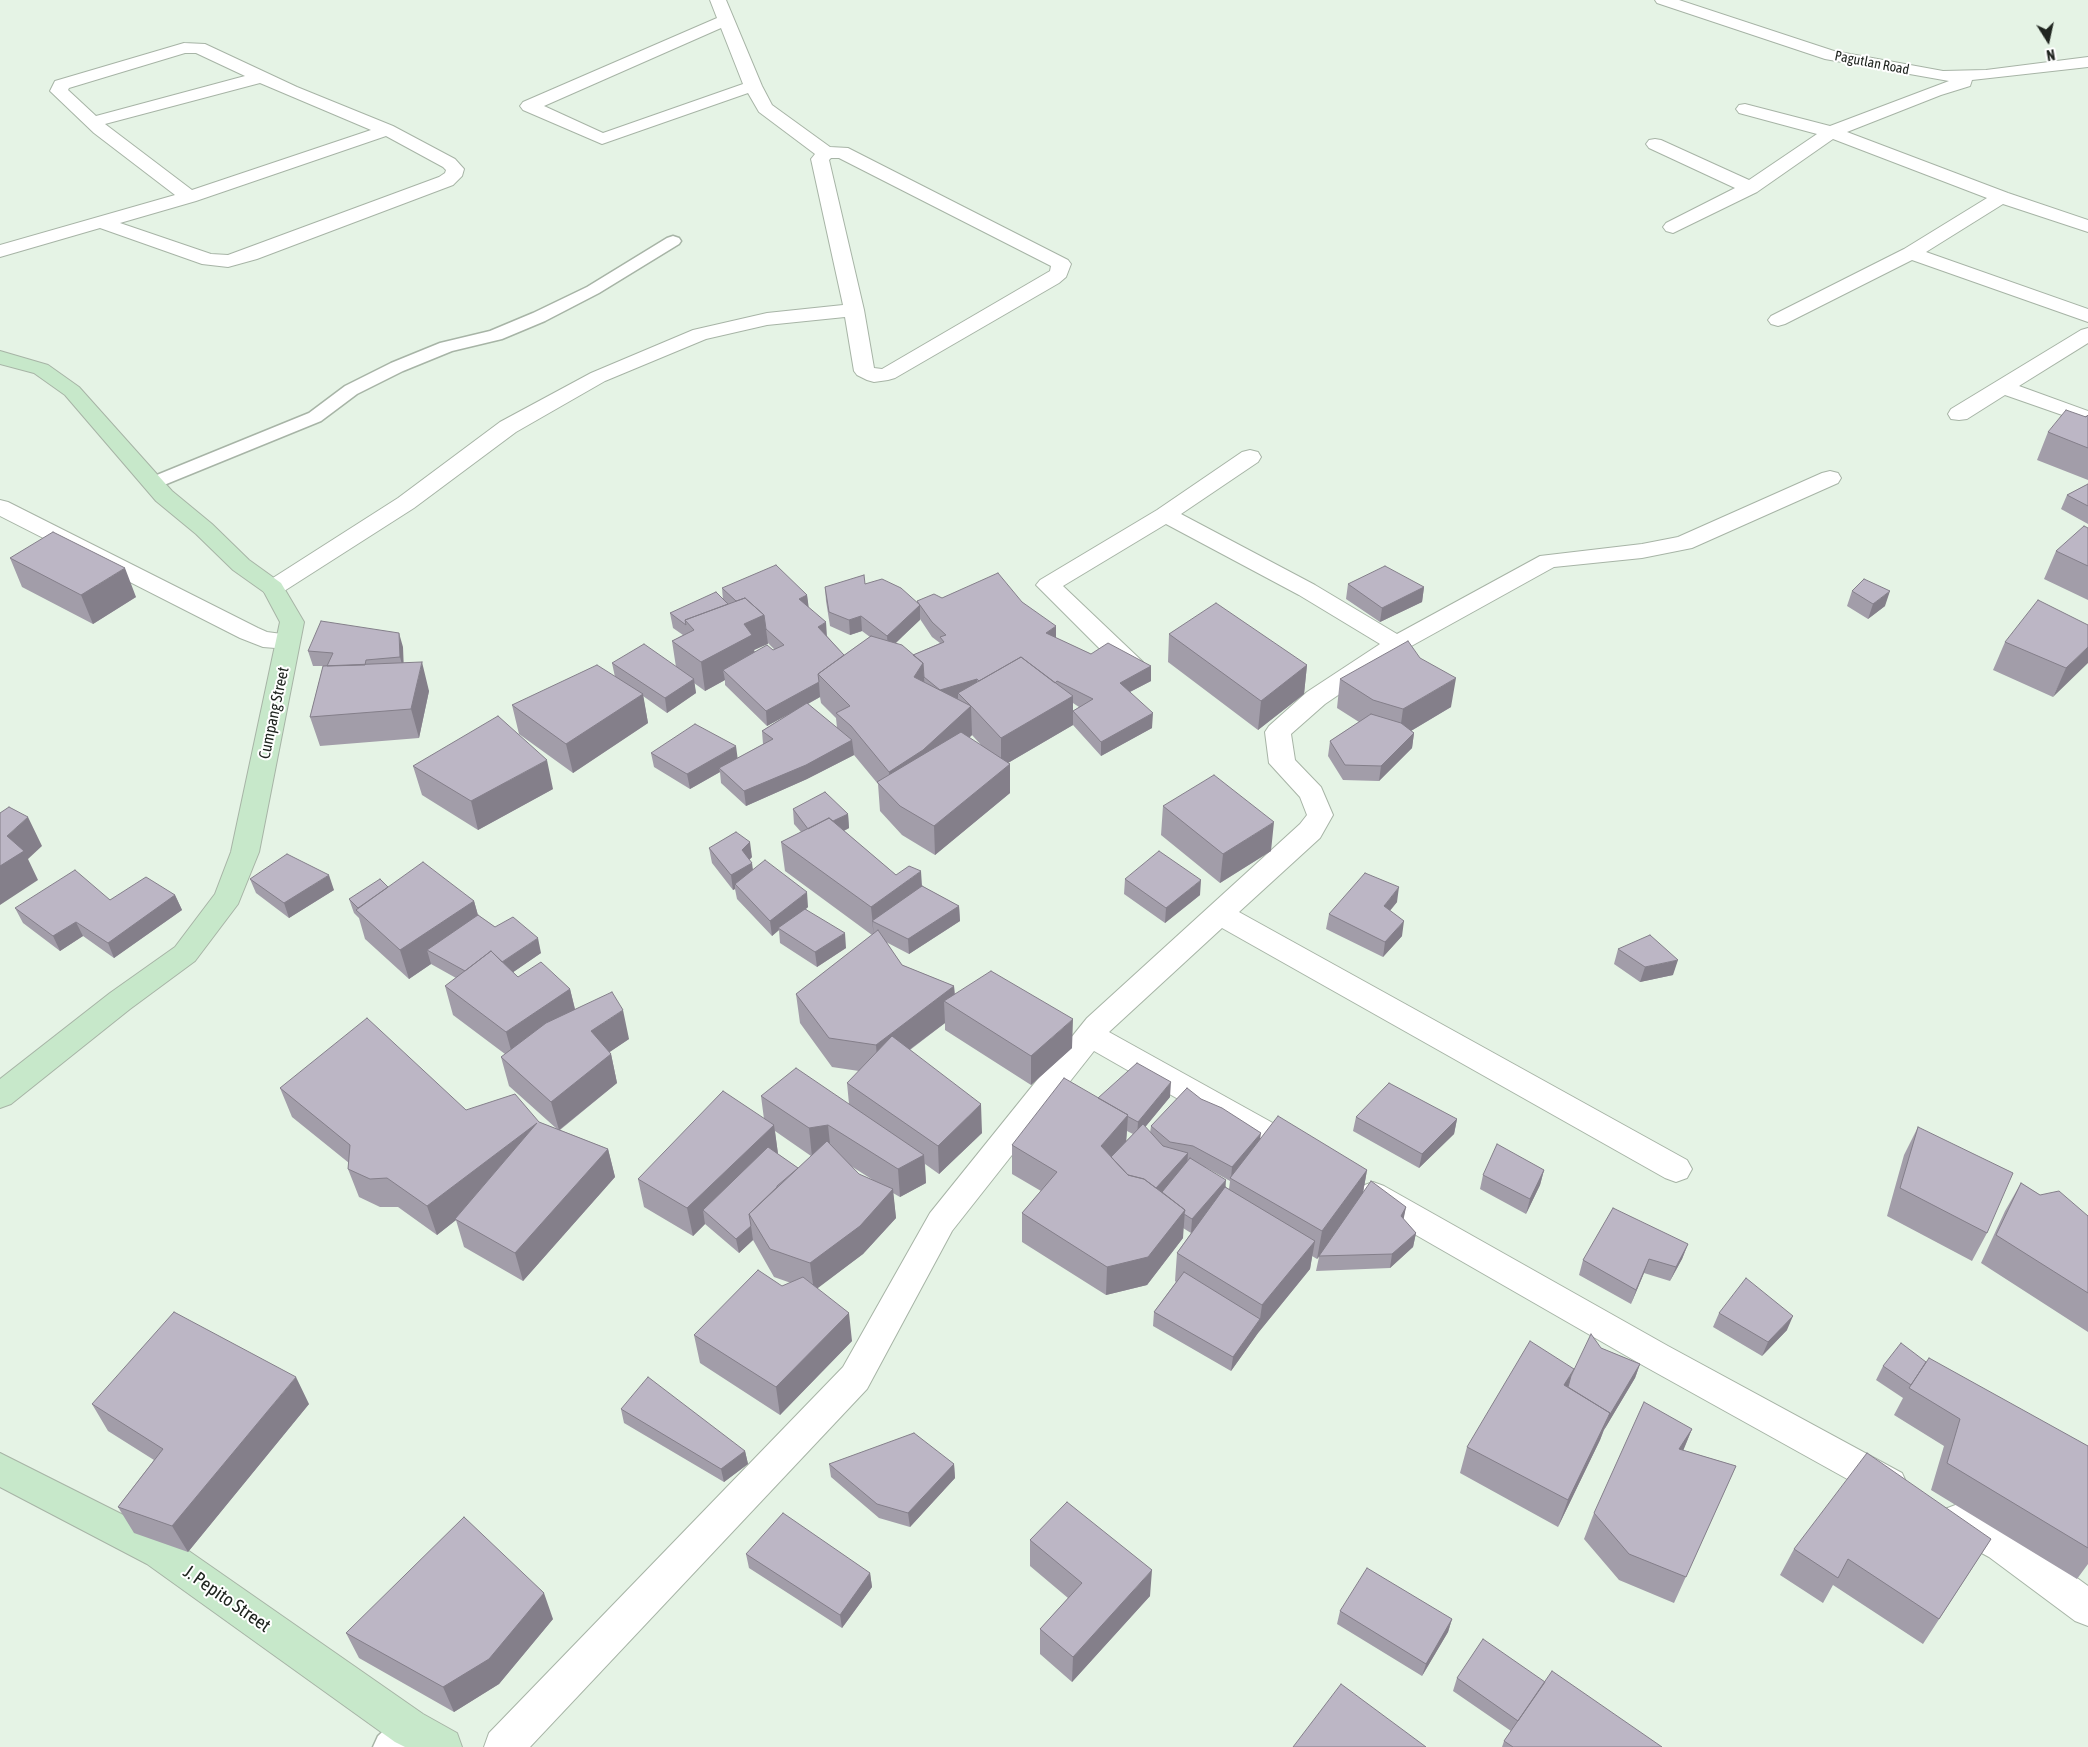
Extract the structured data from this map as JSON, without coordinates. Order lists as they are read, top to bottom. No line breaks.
{"streets":{"street":["Pagutlan Road","Cumpang Street","J. Pepito Street"]},"north":"bottom"}
